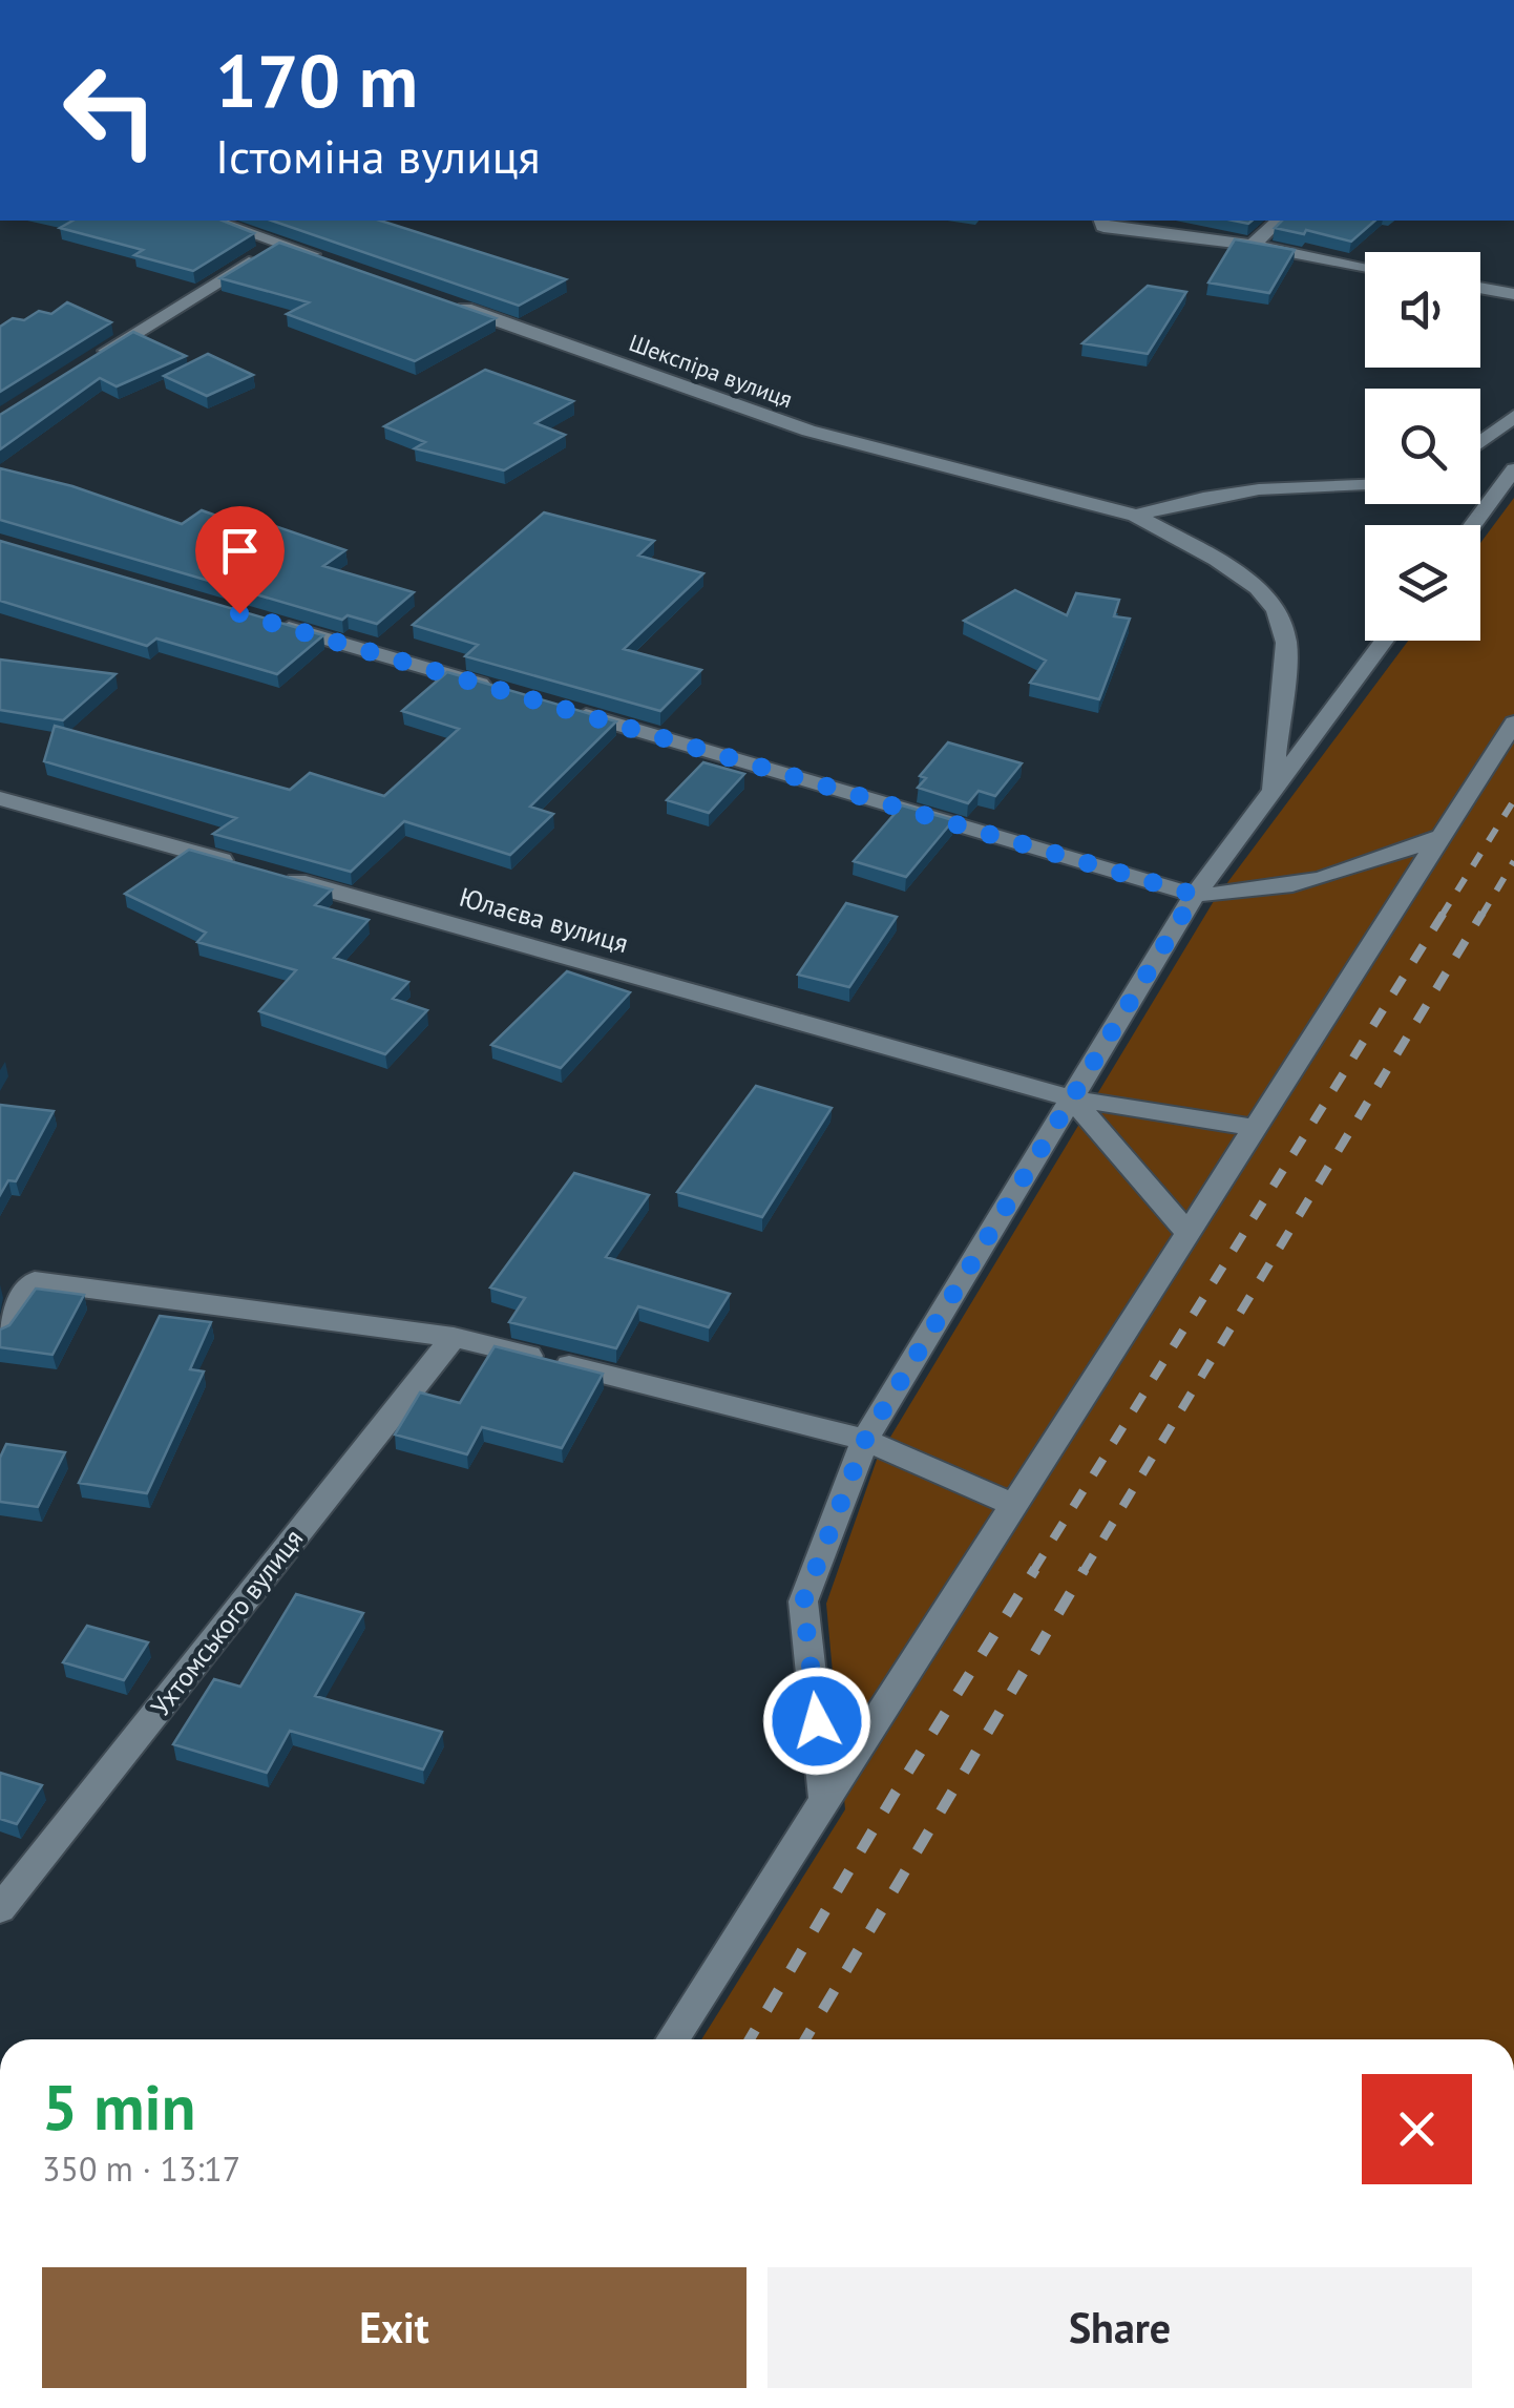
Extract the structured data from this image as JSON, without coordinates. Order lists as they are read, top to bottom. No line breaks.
{"streets":{"street":["Шекспіра вулиця","Юлаєва вулиця","Ухтомського вулиця"]},"page":{"turn":["170 m","Істоміна вулиця"],"heading":["5 min","350 m · 13:17"],"buttons":["Exit","Share"]}}
